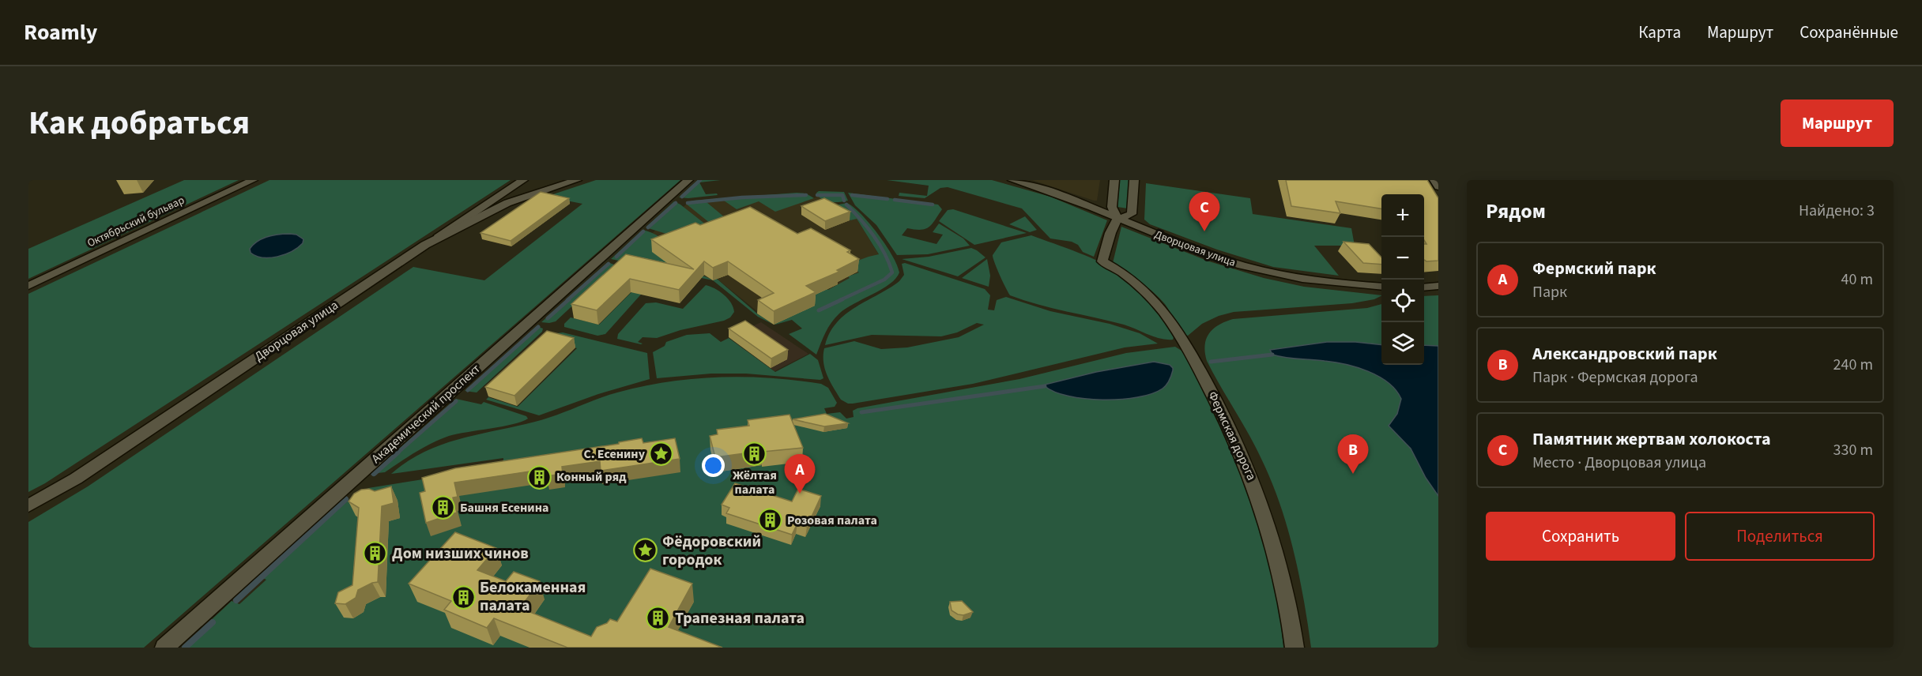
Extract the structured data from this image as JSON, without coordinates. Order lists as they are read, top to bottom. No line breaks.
{"streets":{"street":["Октябрьский бульвар","Дворцовая улица","Академический проспект","Фермская дорога"]},"crossings":[["Дворцовая улица","Фермская дорога"]],"places":{"building":["Жёлтая палата","Конный ряд","Башня Есенина","Розовая палата","Дом низших чинов","Белокаменная палата","Трапезная палата"],"place":["С. Есенину","Фёдоровский городок"]},"page":{"header":"Roamly","nav":["Карта","Маршрут","Сохранённые"],"title":"Как добраться","buttons":["Маршрут",["Сохранить","Поделиться"]],"heading":["Рядом","Найдено: 3"],"pins":["C","B","A"],"map_buttons":["+","−"],"list":[{"mark":"A","name":"Фермский парк","note":"Парк","value":"40 m"},{"mark":"B","name":"Александровский парк","note":"Парк · Фермская дорога","value":"240 m"},{"mark":"C","name":"Памятник жертвам холокоста","note":"Место · Дворцовая улица","value":"330 m"}]}}
